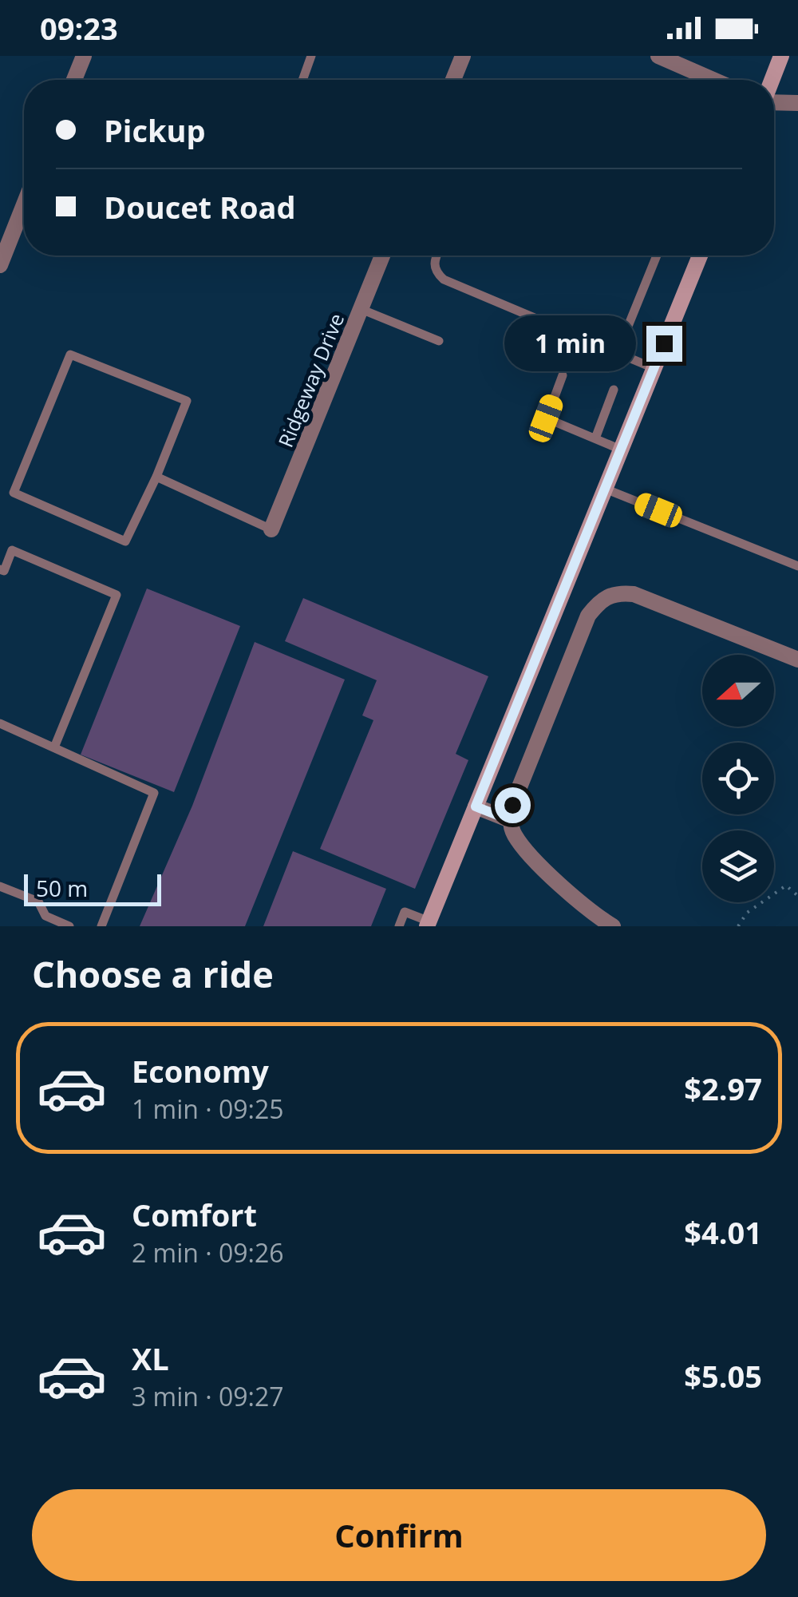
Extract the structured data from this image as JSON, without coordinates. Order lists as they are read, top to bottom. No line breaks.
{"streets":{"street":["Ridgeway Drive"]},"scale_bar":"50 m","north":"left","page":{"status":"09:23","banner":["Pickup","Doucet Road"],"bubble":"1 min","scale":"50 m","heading":"Choose a ride","list":[{"name":"Economy","note":"1 min · 09:25","value":"$2.97"},{"name":"Comfort","note":"2 min · 09:26","value":"$4.01"},{"name":"XL","note":"3 min · 09:27","value":"$5.05"}],"buttons":"Confirm"}}
